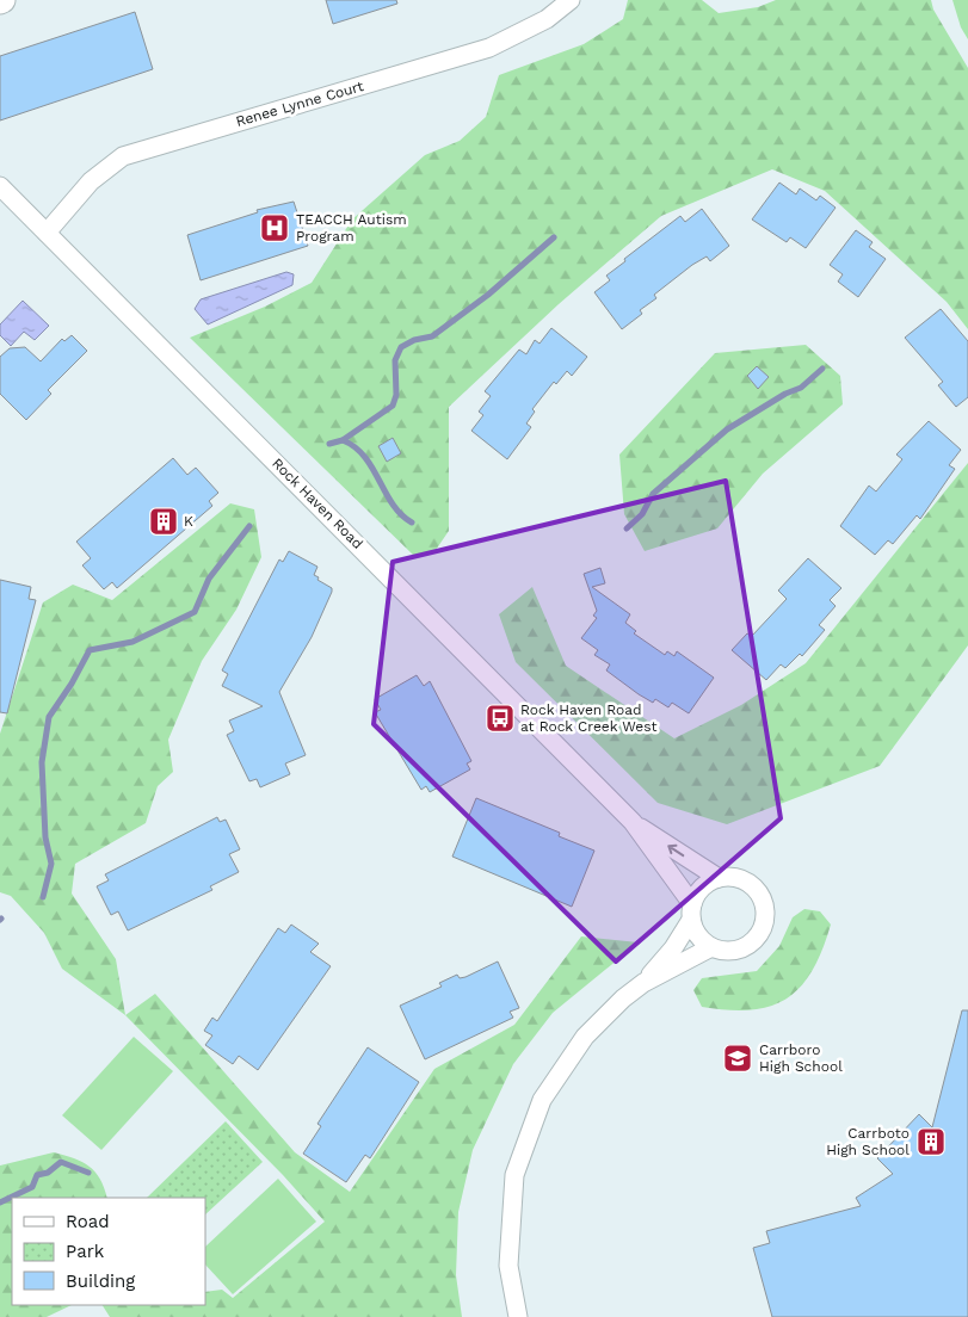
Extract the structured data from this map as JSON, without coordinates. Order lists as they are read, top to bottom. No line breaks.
{"streets":{"street":["Renee Lynne Court","Rock Haven Road"]},"crossings":[["Renee Lynne Court","Rock Haven Road"]],"places":{"hospital":["TEACCH Autism Program"],"building":["K","Carrboto High School"],"bus stop":["Rock Haven Road at Rock Creek West"],"school or university":["Carrboro High School"]},"legend":["Road","Park","Building"]}
